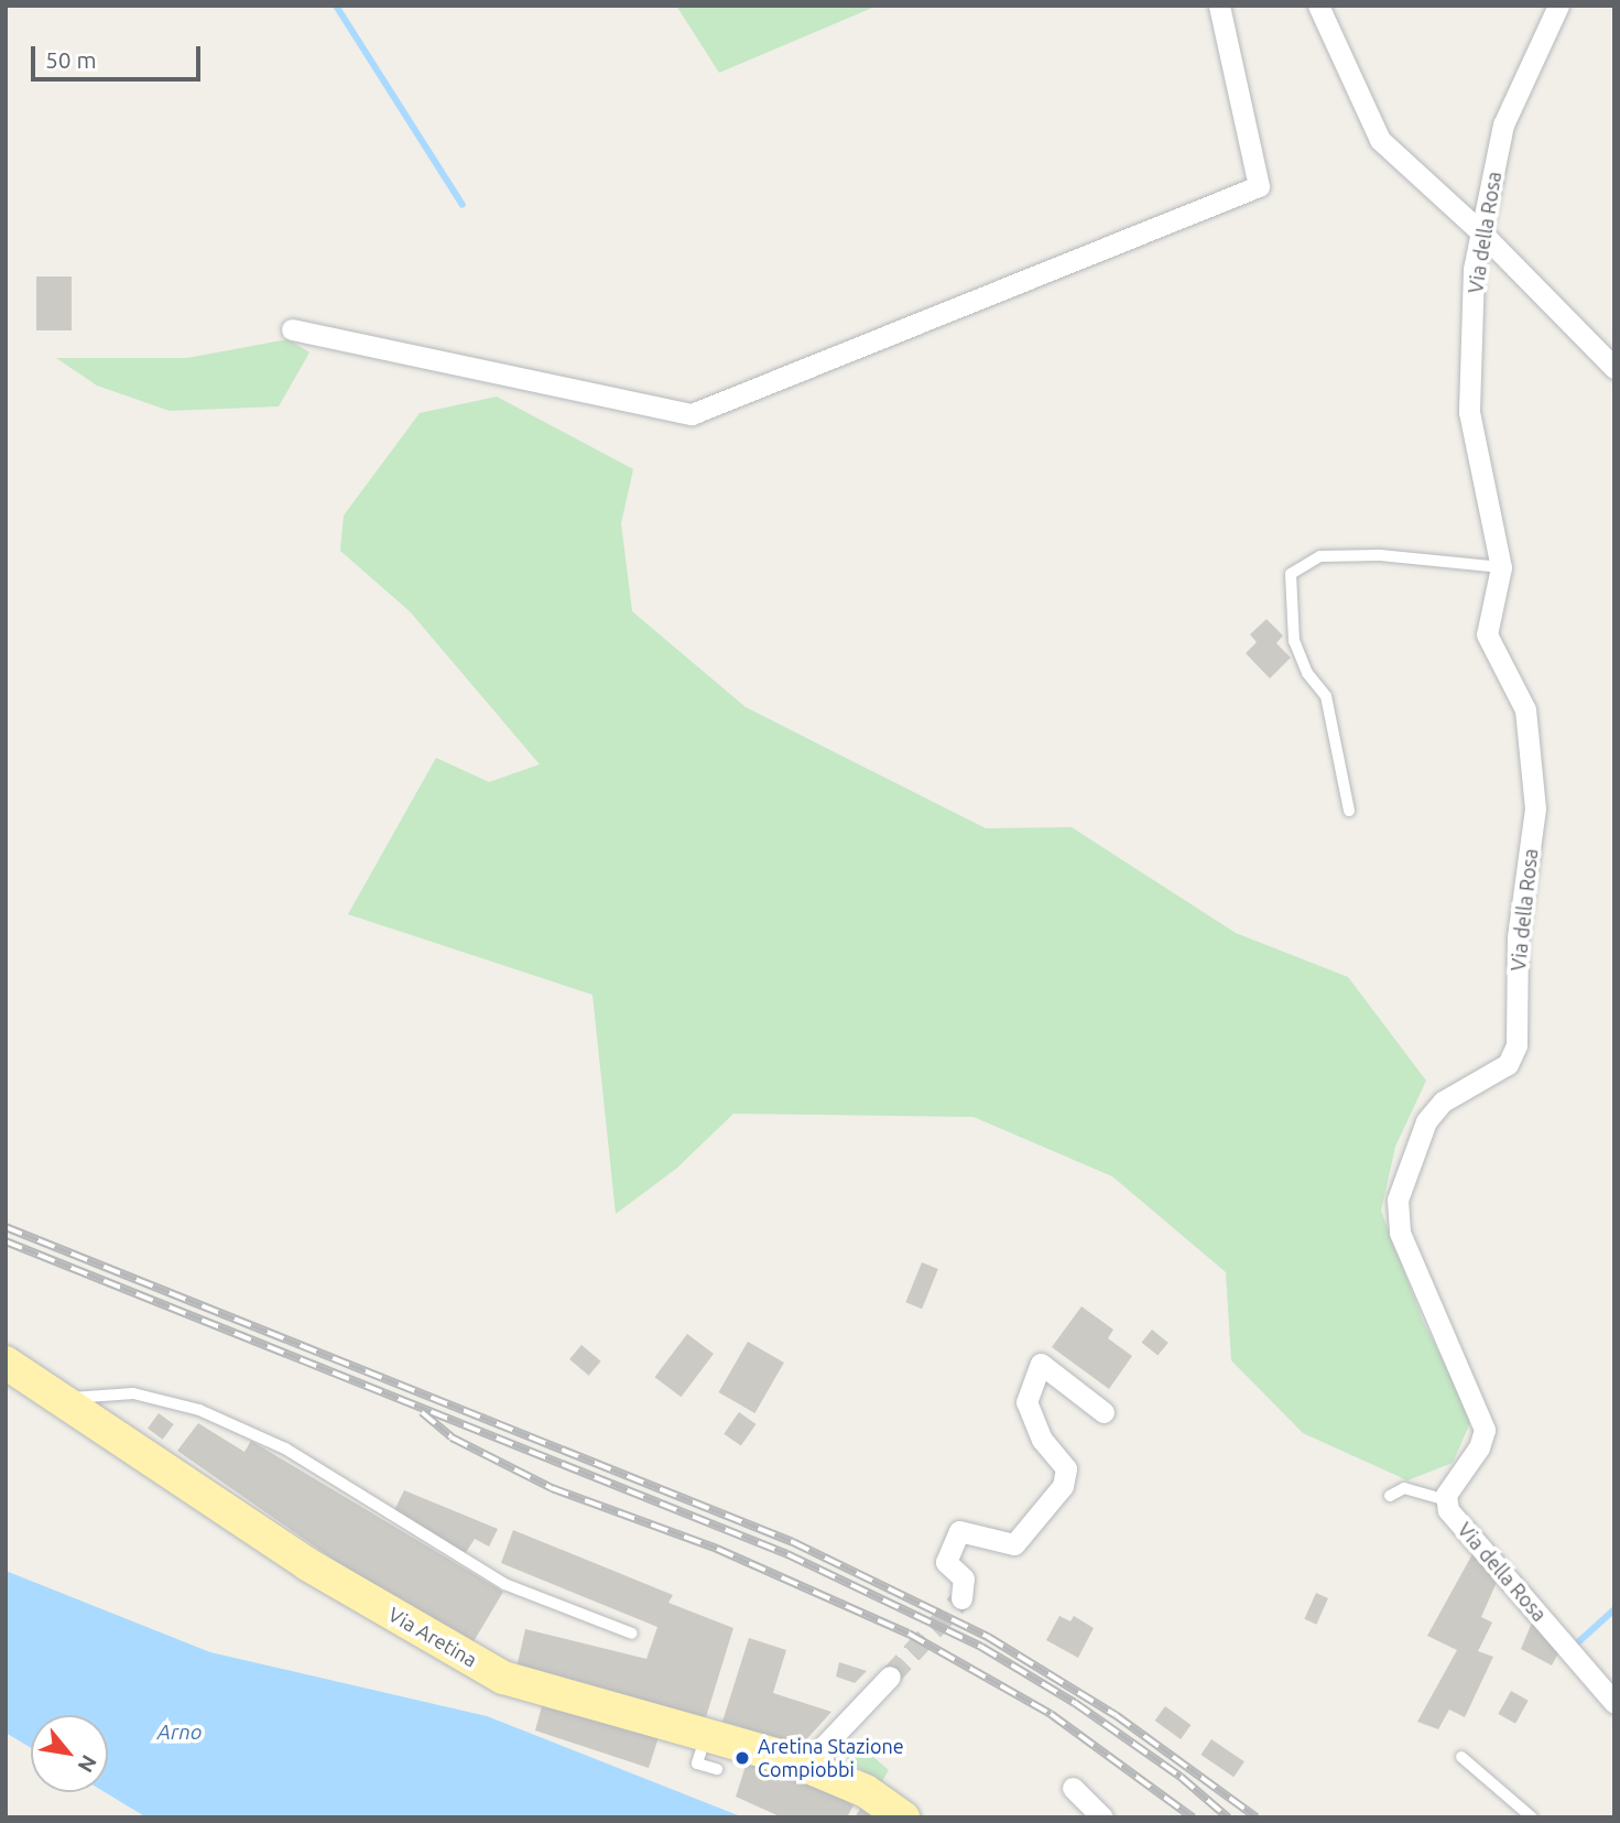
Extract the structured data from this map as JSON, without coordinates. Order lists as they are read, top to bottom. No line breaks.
{"streets":{"main road":["Via Aretina"],"street":["Via della Rosa"]},"water":["Arno"],"places":["Aretina Stazione Compiobbi"],"scale_bar":"50 m","north":"bottom right"}
